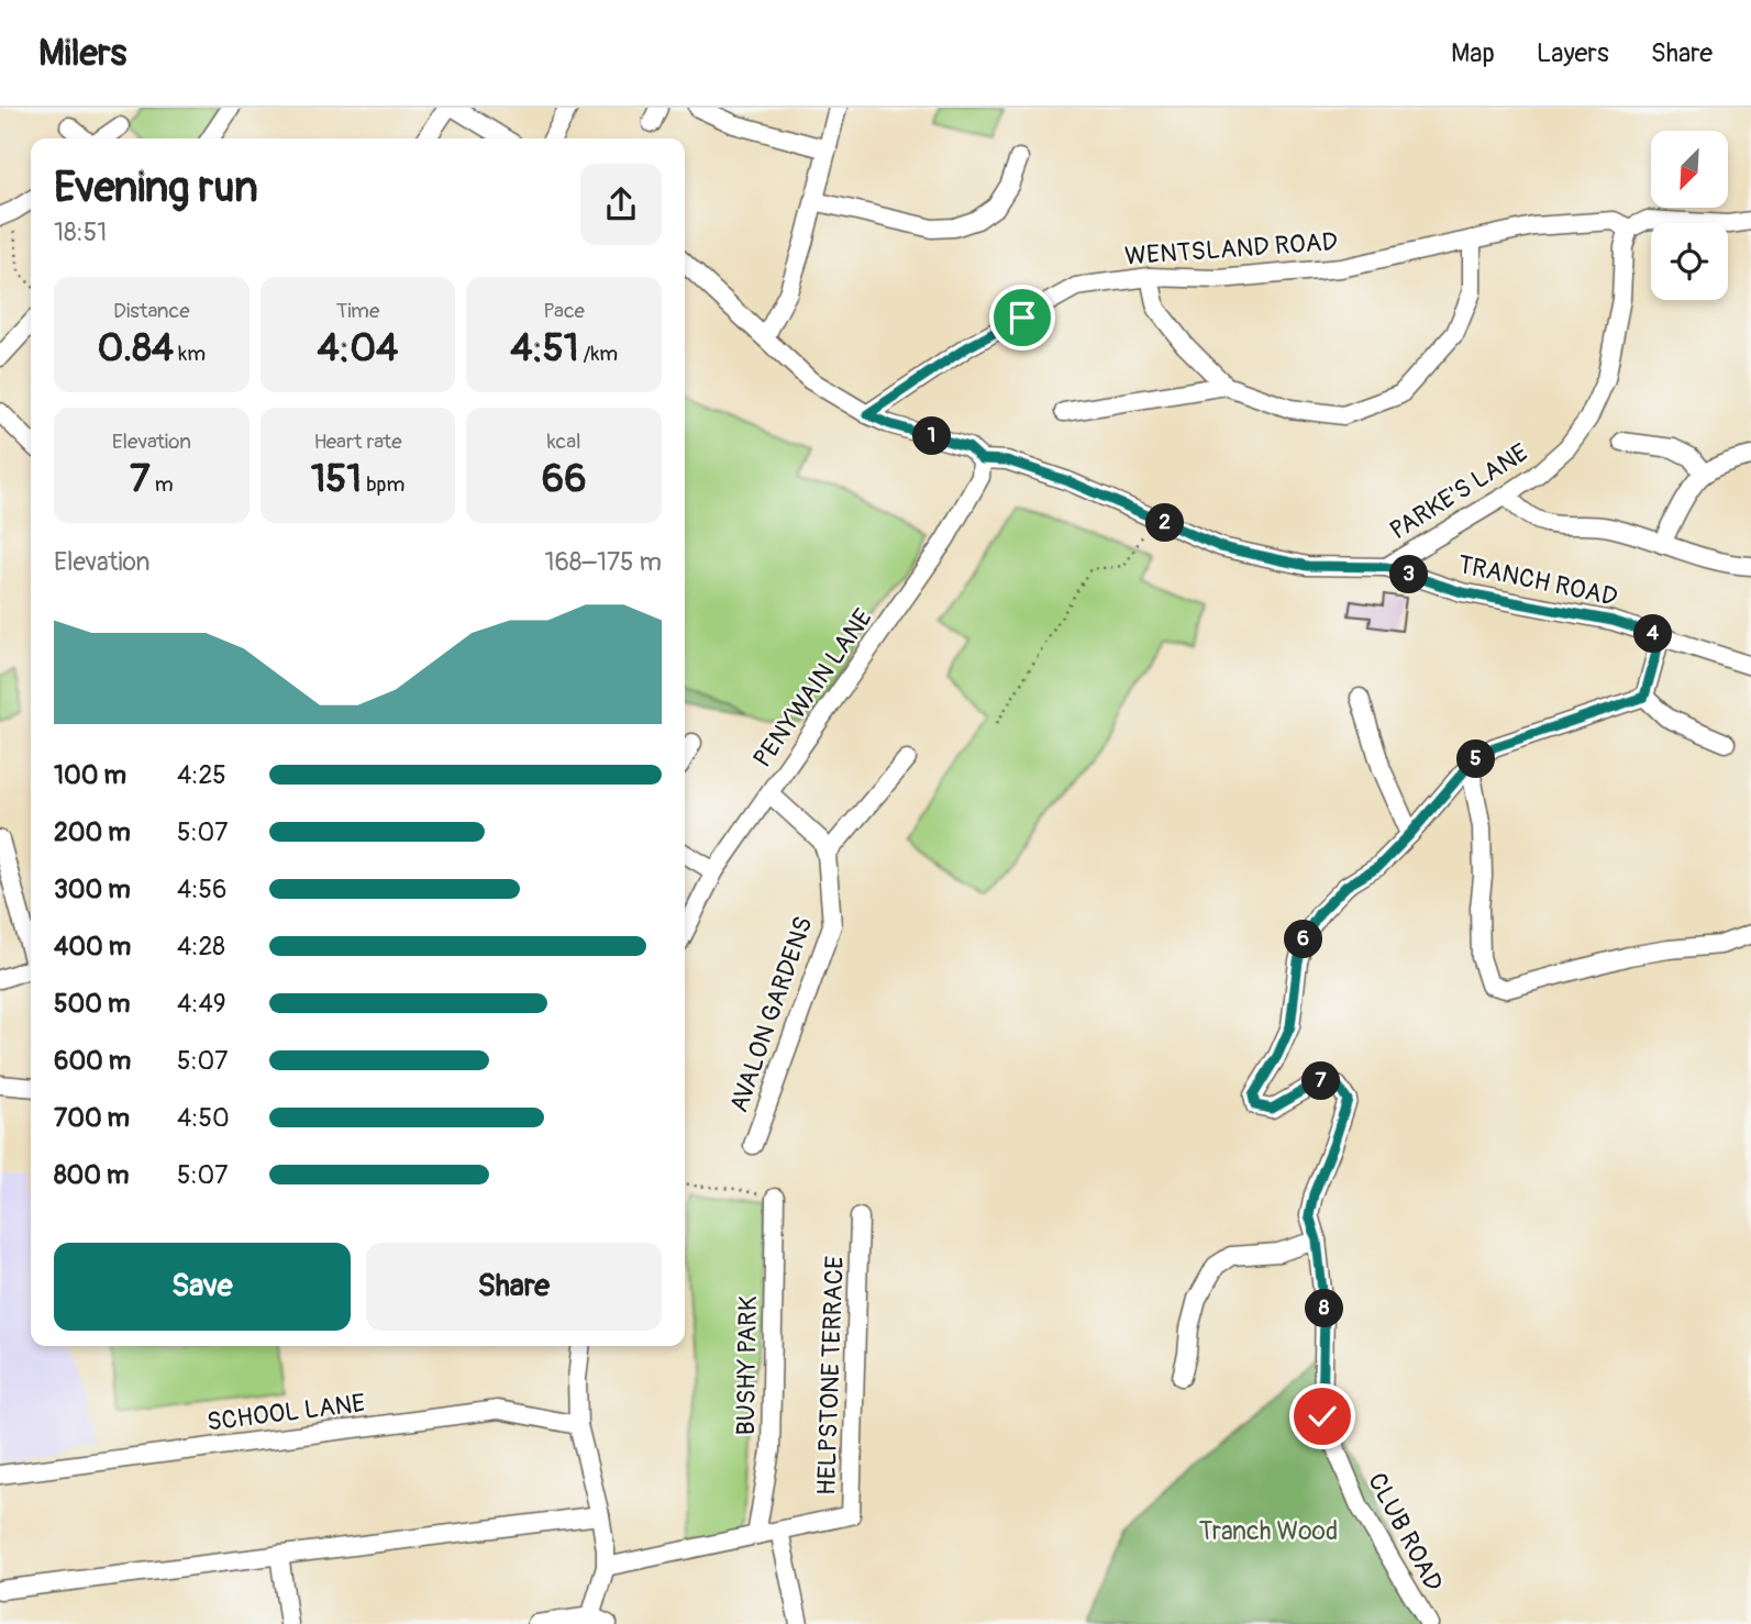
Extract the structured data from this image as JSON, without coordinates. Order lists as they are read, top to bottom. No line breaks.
{"streets":{"street":["WENTSLAND ROAD","PARKE'S LANE","TRANCH ROAD","PENYWAIN LANE","AVALON GARDENS","BUSHY PARK","HELPSTONE TERRACE","SCHOOL LANE","CLUB ROAD"]},"crossings":[["WENTSLAND ROAD","PARKE'S LANE"],["WENTSLAND ROAD","TRANCH ROAD"],["PARKE'S LANE","TRANCH ROAD"],["TRANCH ROAD","PENYWAIN LANE"],["BUSHY PARK","HELPSTONE TERRACE"]],"parks":["Tranch Wood"],"north":"bottom left","page":{"header":"Milers","nav":["Map","Layers","Share"],"heading":["Evening run","18:51"],"stats":[["Distance","0.84 km"],["Time","4:04"],["Pace","4:51 /km"],["Elevation","7 m"],["Heart rate","151 bpm"],["kcal","66"]],"pins":["1","2","3","4","5","6","7","8"],"chart":["Elevation","168–175 m"],"list":[{"name":"100 m","note":"4:25"},{"name":"200 m","note":"5:07"},{"name":"300 m","note":"4:56"},{"name":"400 m","note":"4:28"},{"name":"500 m","note":"4:49"},{"name":"600 m","note":"5:07"},{"name":"700 m","note":"4:50"},{"name":"800 m","note":"5:07"}],"buttons":["Save","Share"]}}
